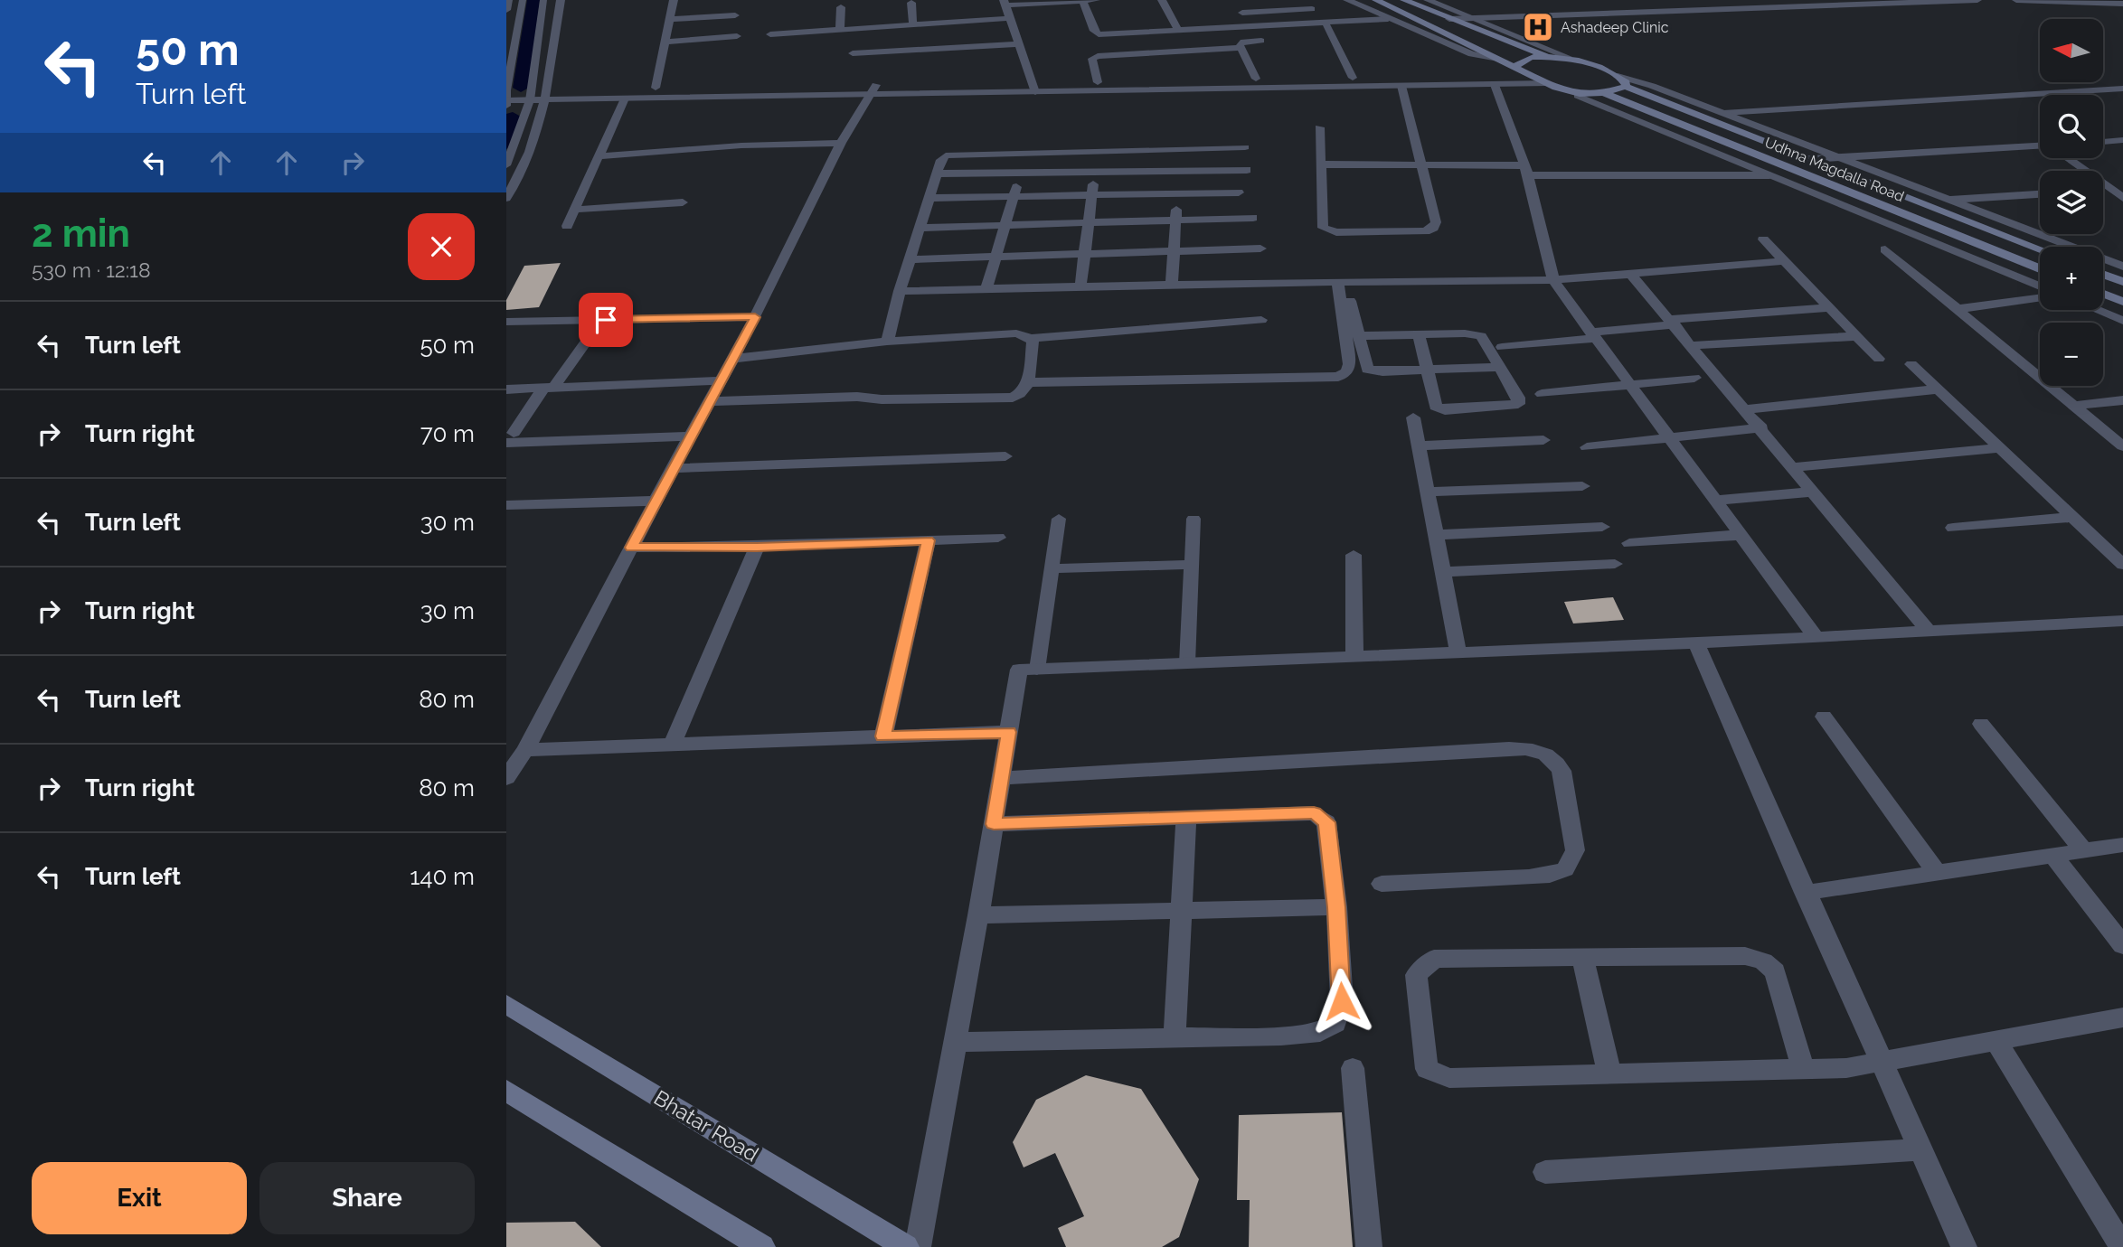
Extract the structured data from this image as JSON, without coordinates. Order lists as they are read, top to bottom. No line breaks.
{"streets":{"main road":["Udhna Magdalla Road","Bhatar Road"]},"places":{"hospital":["Ashadeep Clinic"]},"north":"left","page":{"turn":["50 m","Turn left"],"map_buttons":["+","−"],"heading":["2 min","530 m · 12:18"],"list":[{"name":"Turn left","value":"50 m"},{"name":"Turn right","value":"70 m"},{"name":"Turn left","value":"30 m"},{"name":"Turn right","value":"30 m"},{"name":"Turn left","value":"80 m"},{"name":"Turn right","value":"80 m"},{"name":"Turn left","value":"140 m"}],"buttons":["Exit","Share"]}}
